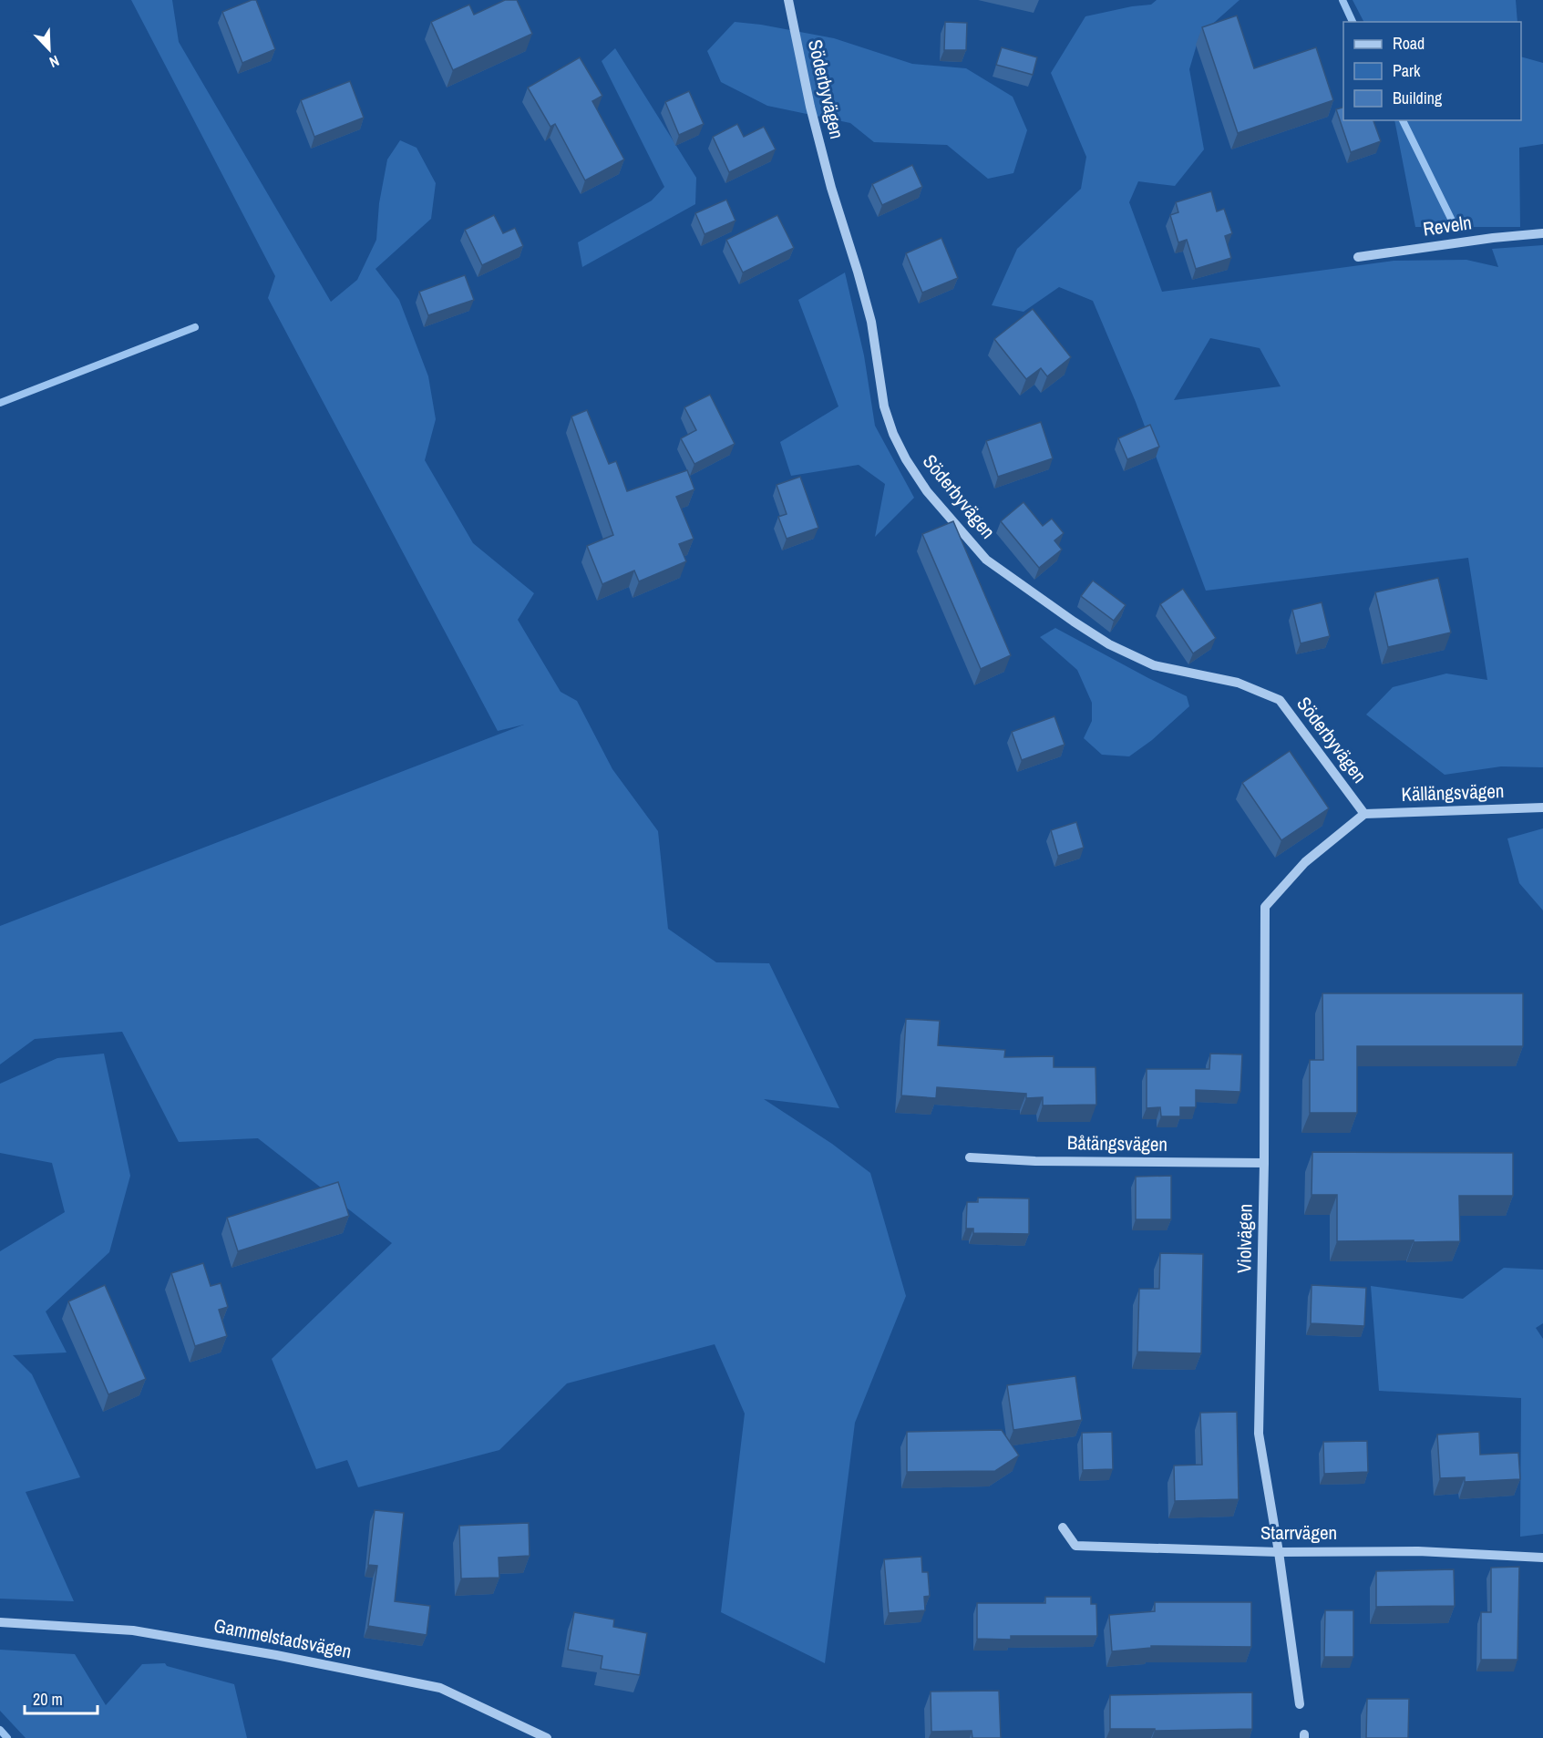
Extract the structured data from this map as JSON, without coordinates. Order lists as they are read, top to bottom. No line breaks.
{"streets":{"street":["Söderbyvägen","Reveln","Källängsvägen","Båtängsvägen","Violvägen","Starrvägen","Gammelstadsvägen"]},"crossings":[["Söderbyvägen","Källängsvägen"],["Söderbyvägen","Violvägen"],["Källängsvägen","Violvägen"],["Båtängsvägen","Violvägen"],["Violvägen","Starrvägen"]],"legend":["Road","Park","Building"],"scale_bar":"20 m","north":"bottom right"}
